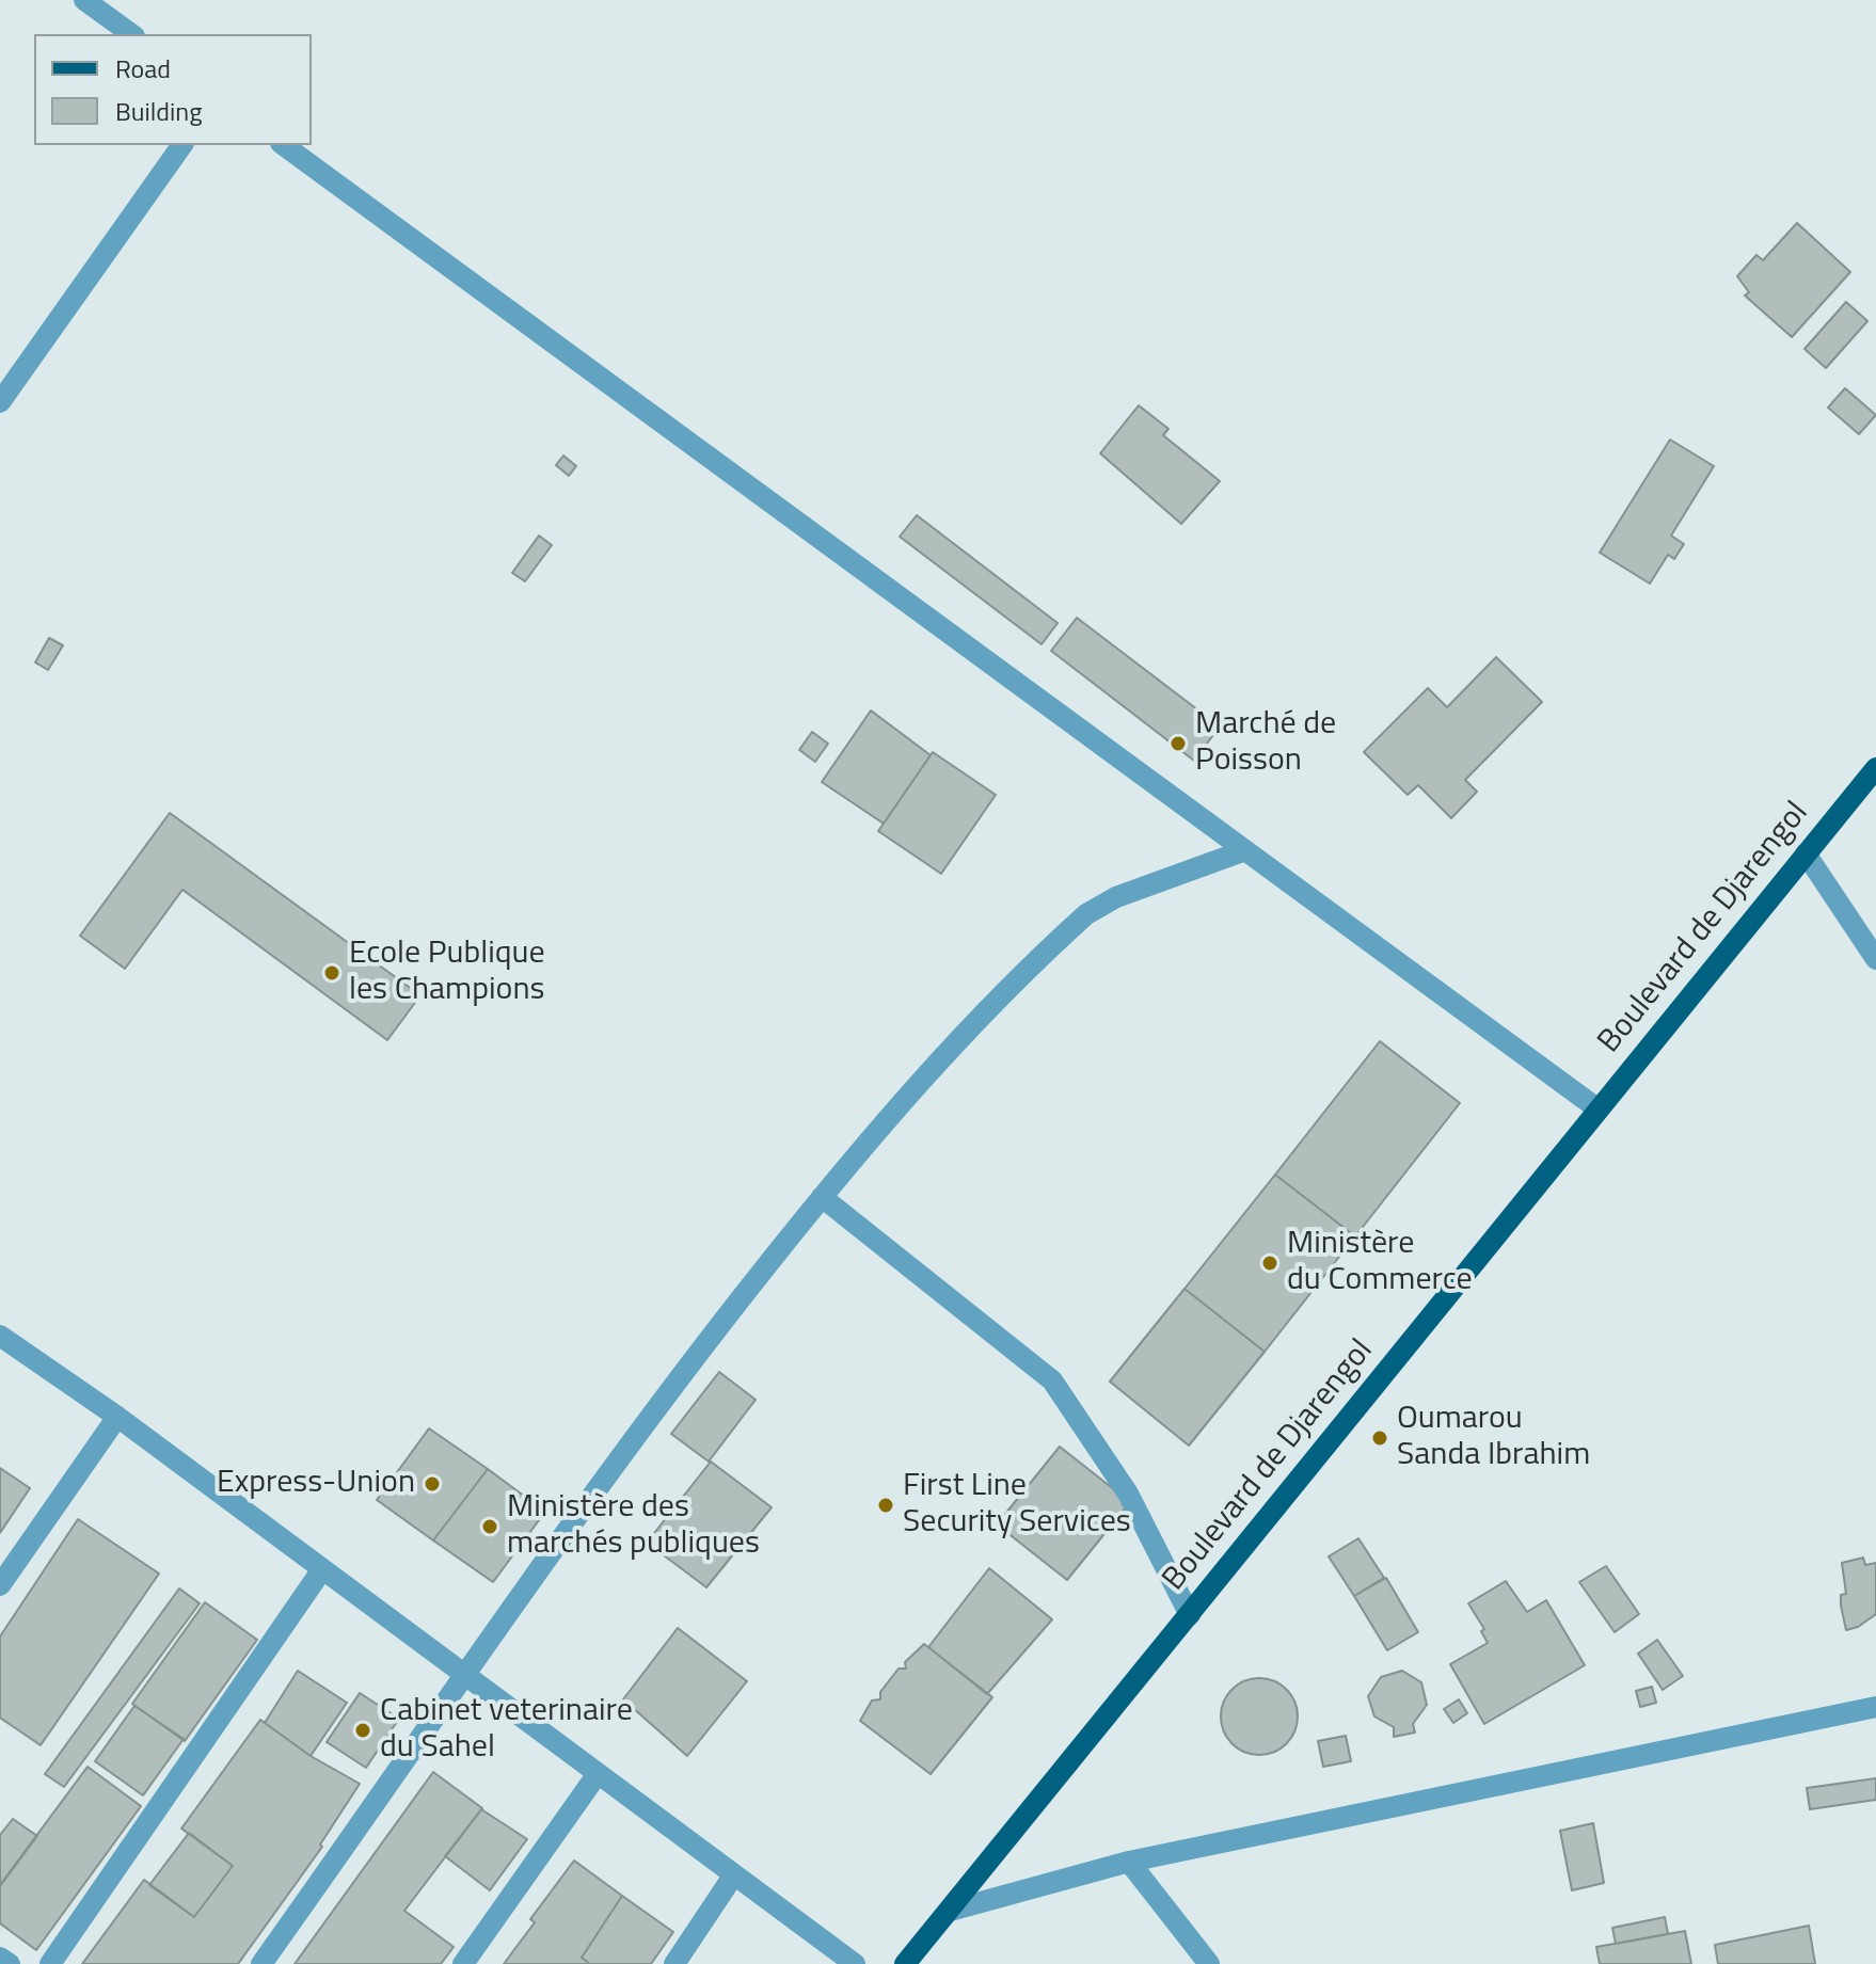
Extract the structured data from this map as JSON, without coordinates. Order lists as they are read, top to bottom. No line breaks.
{"streets":{"main road":["Boulevard de Djarengol"]},"places":["Marché de Poisson","Ecole Publique les Champions","Ministère du Commerce","Oumarou Sanda Ibrahim","Express-Union","First Line Security Services","Ministère des marchés publiques","Cabinet veterinaire du Sahel"],"legend":["Road","Building"]}
